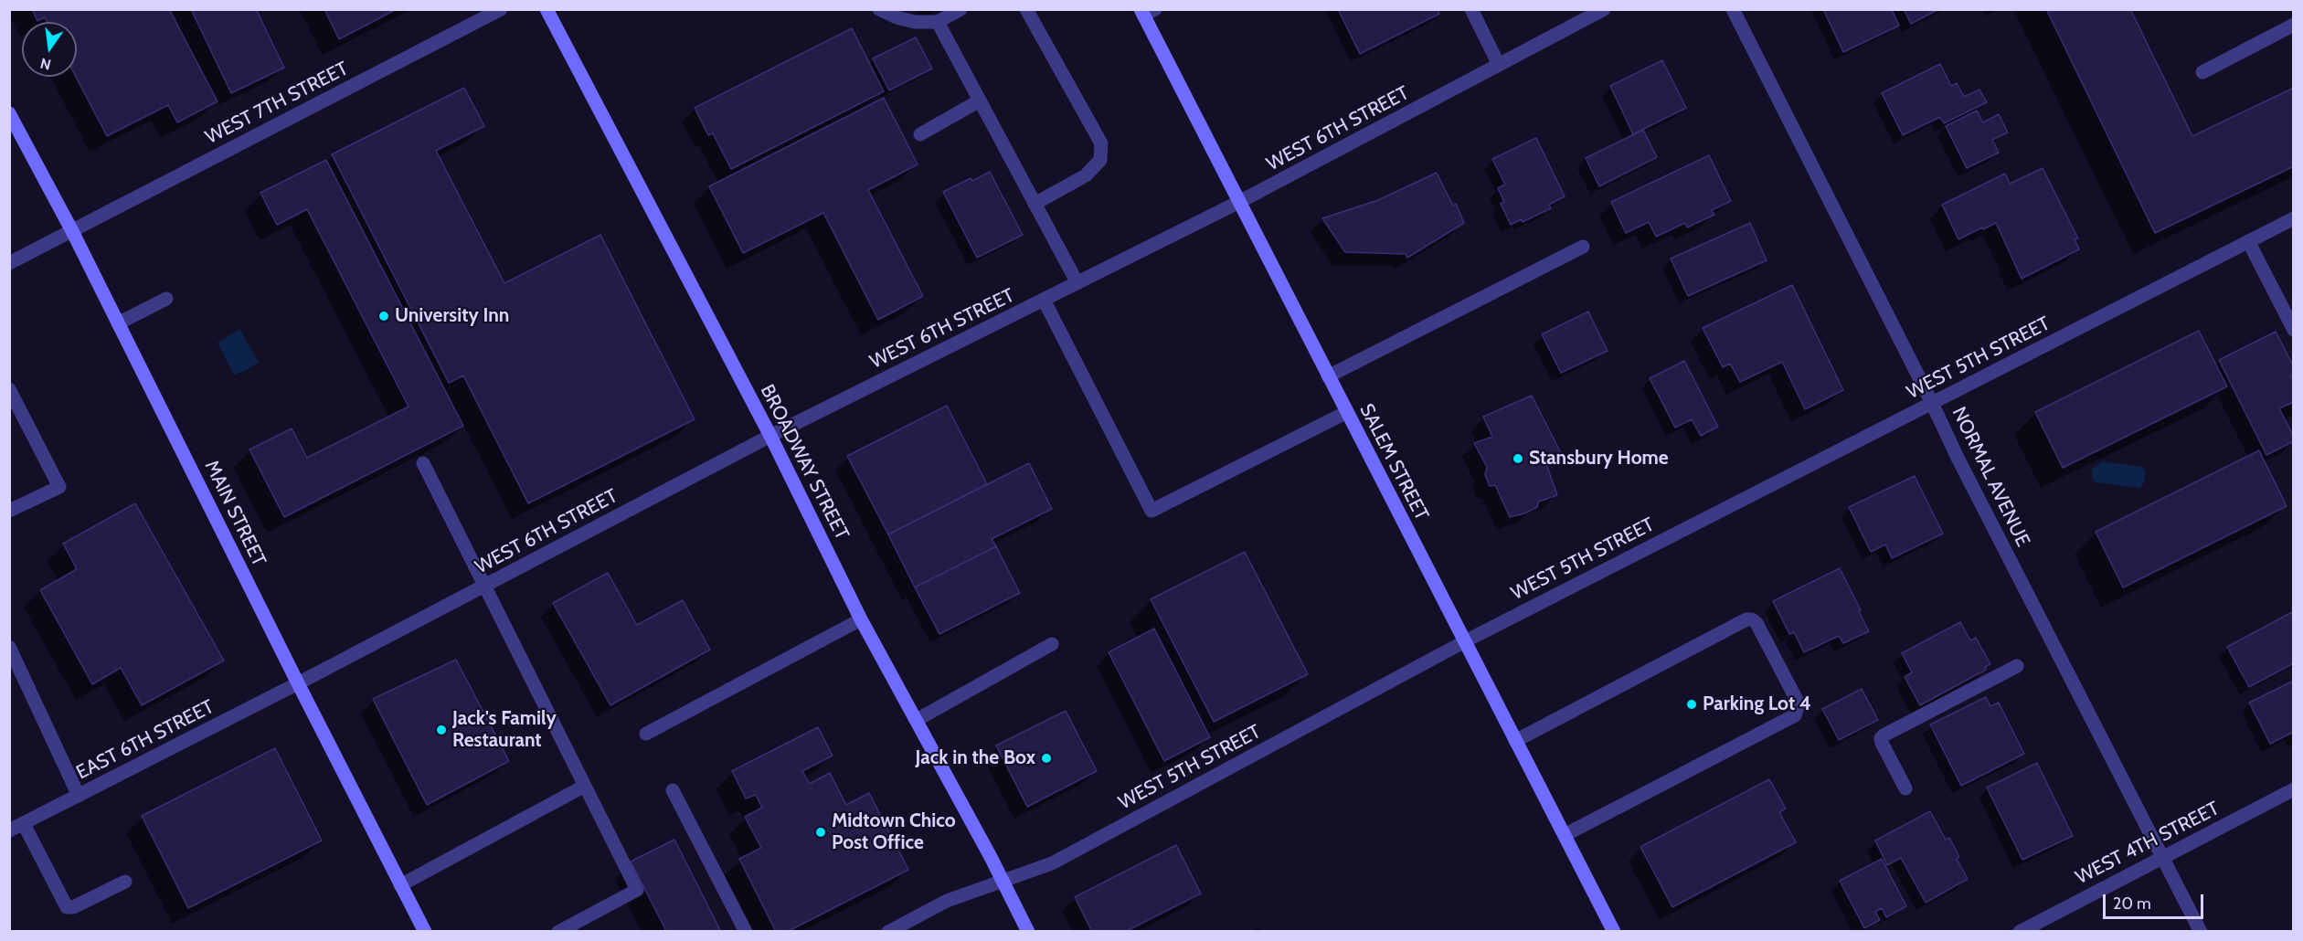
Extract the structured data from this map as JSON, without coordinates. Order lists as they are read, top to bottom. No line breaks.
{"streets":{"main road":["BROADWAY STREET","SALEM STREET","MAIN STREET"],"street":["WEST 7TH STREET","WEST 6TH STREET","WEST 5TH STREET","NORMAL AVENUE","EAST 6TH STREET","WEST 4TH STREET"]},"crossings":[["WEST 7TH STREET","MAIN STREET"],["WEST 6TH STREET","BROADWAY STREET"],["WEST 6TH STREET","SALEM STREET"],["WEST 6TH STREET","MAIN STREET"],["WEST 6TH STREET","EAST 6TH STREET"],["WEST 5TH STREET","BROADWAY STREET"],["WEST 5TH STREET","SALEM STREET"],["WEST 5TH STREET","NORMAL AVENUE"],["NORMAL AVENUE","WEST 4TH STREET"],["MAIN STREET","EAST 6TH STREET"]],"places":["University Inn","Stansbury Home","Parking Lot 4","Jack's Family Restaurant","Jack in the Box","Midtown Chico Post Office"],"scale_bar":"20 m","north":"bottom"}
